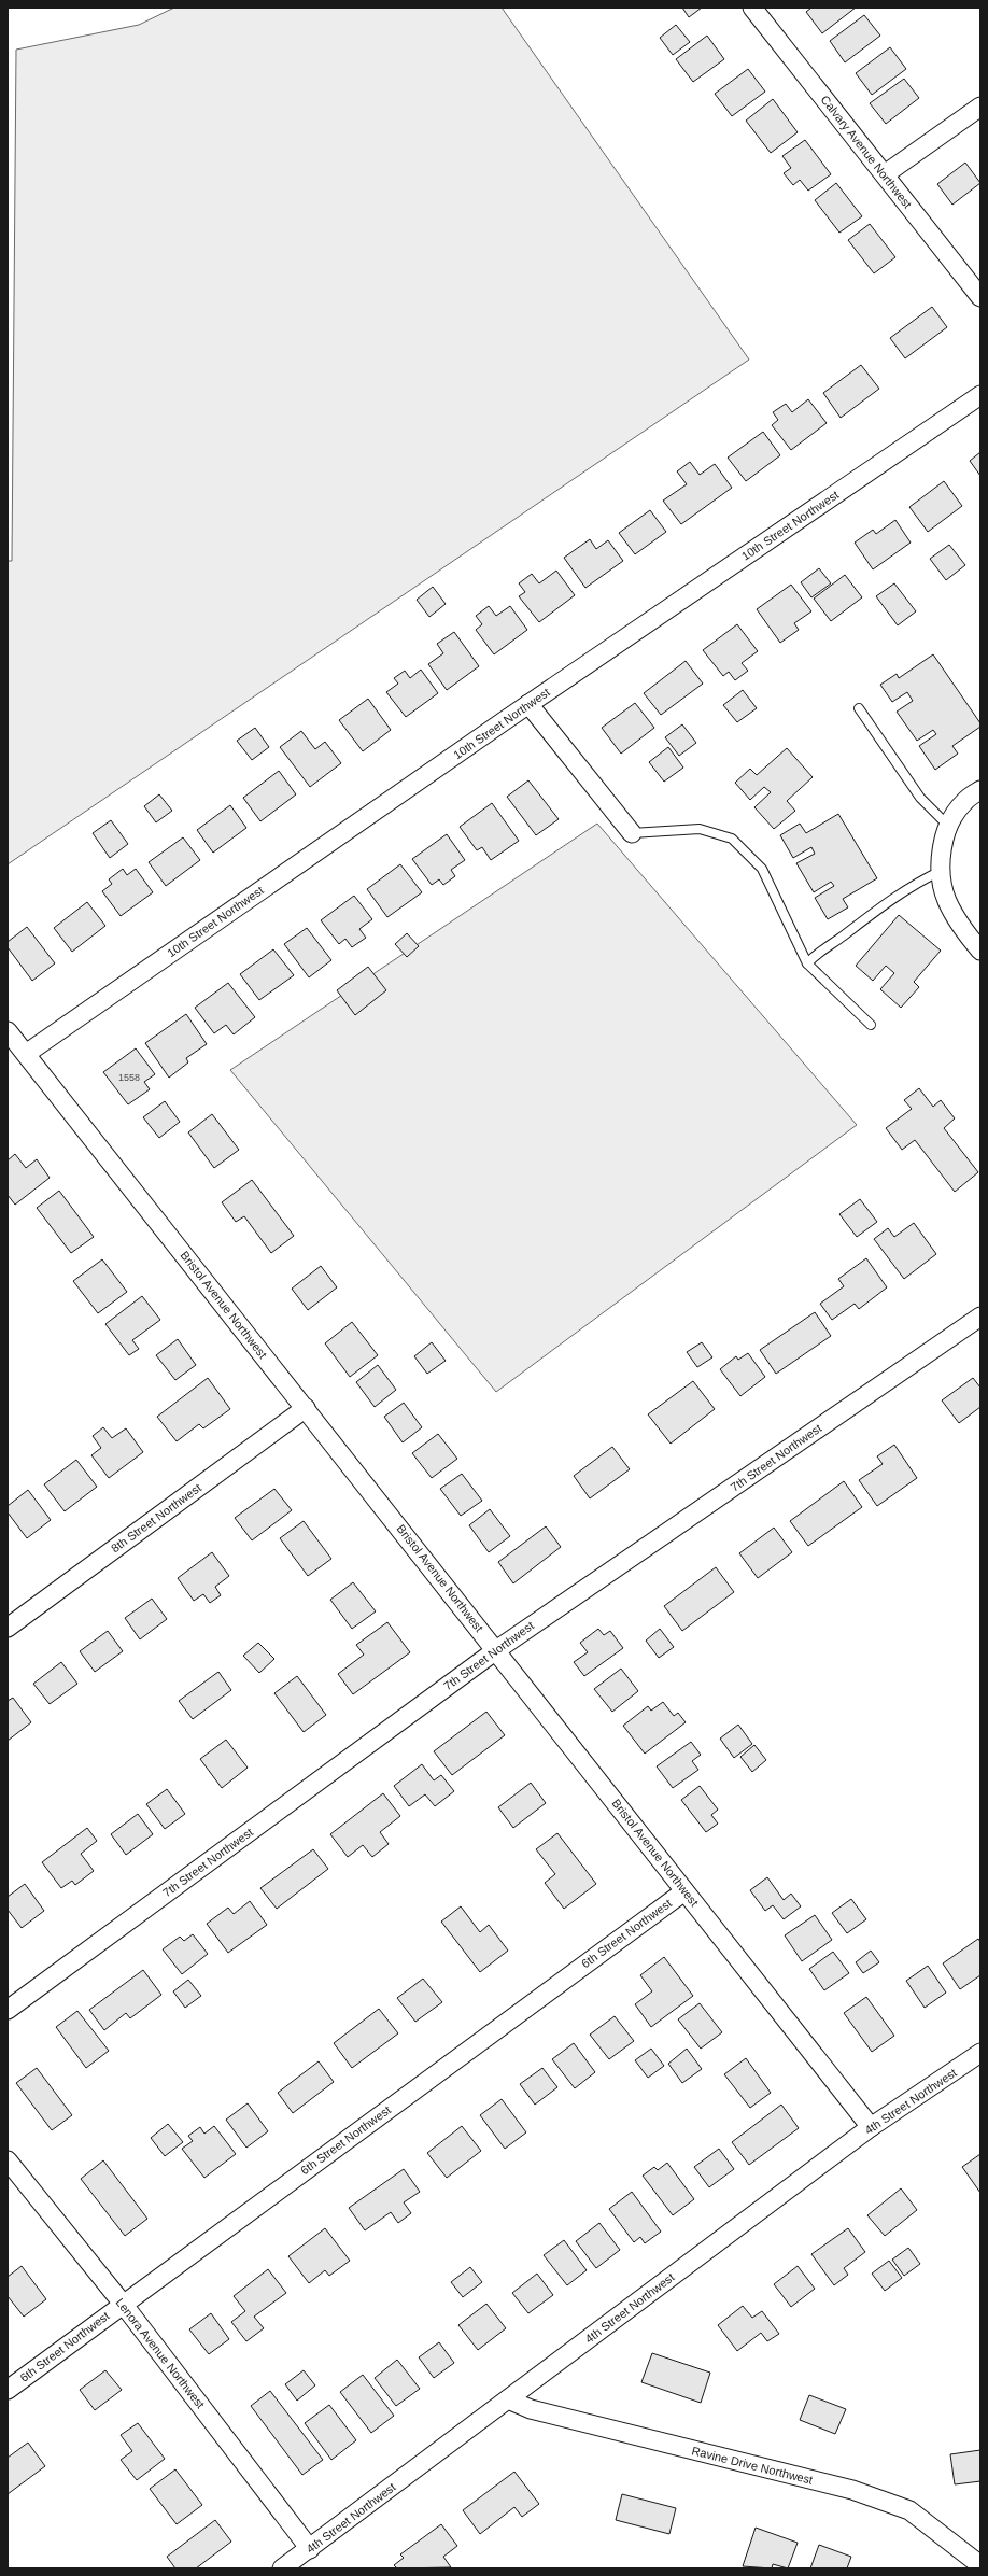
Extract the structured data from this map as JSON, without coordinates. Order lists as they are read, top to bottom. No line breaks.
{"streets":{"street":["Calvary Avenue Northwest","10th Street Northwest","Bristol Avenue Northwest","7th Street Northwest","8th Street Northwest","6th Street Northwest","4th Street Northwest","Lenora Avenue Northwest","Ravine Drive Northwest"]},"crossings":[["10th Street Northwest","Bristol Avenue Northwest"],["Bristol Avenue Northwest","7th Street Northwest"],["Bristol Avenue Northwest","8th Street Northwest"],["Bristol Avenue Northwest","6th Street Northwest"],["Bristol Avenue Northwest","4th Street Northwest"],["6th Street Northwest","Lenora Avenue Northwest"],["4th Street Northwest","Lenora Avenue Northwest"],["4th Street Northwest","Ravine Drive Northwest"]],"house_numbers":["1558"]}
